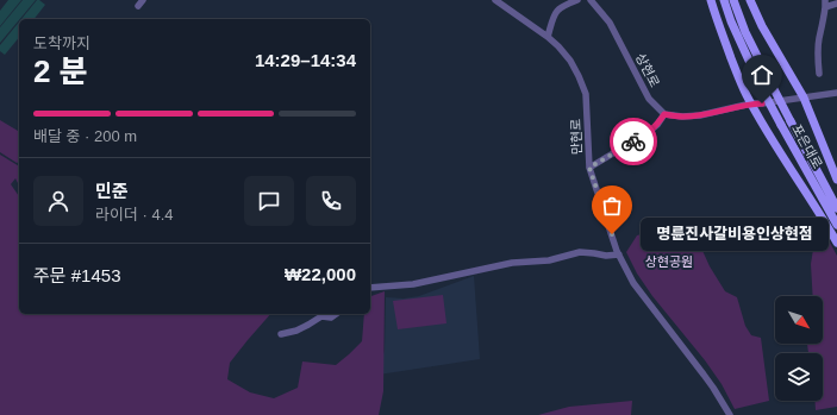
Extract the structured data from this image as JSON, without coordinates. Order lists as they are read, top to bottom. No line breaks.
{"streets":{"main road":["포은대로"],"street":["상현로","만현로"]},"parks":["상현공원"],"places":["명륜진사갈비용인상현점"],"north":"bottom right","page":{"heading":["2 분","도착까지","14:29–14:34"],"panel":["민준","라이더 · 4.4","주문 #1453","₩22,000"],"bar":"배달 중 · 200 m","bubble":"명륜진사갈비용인상현점"}}
